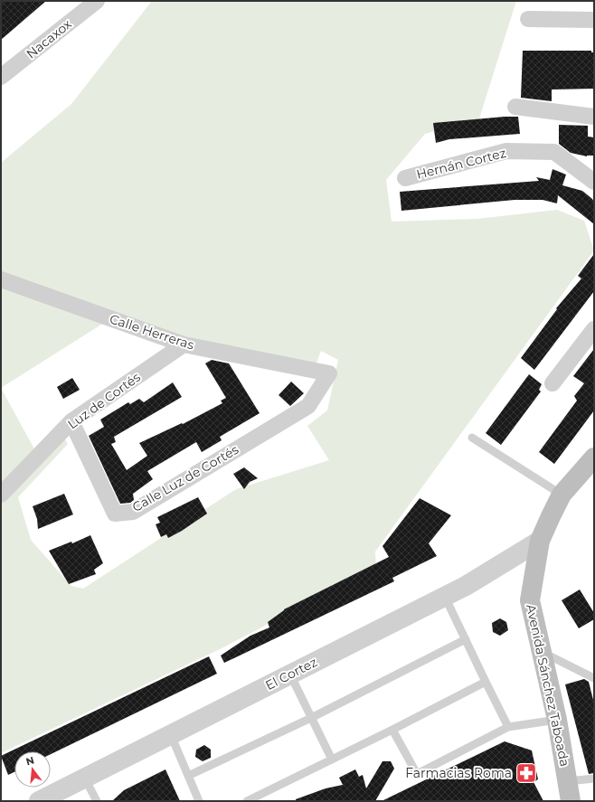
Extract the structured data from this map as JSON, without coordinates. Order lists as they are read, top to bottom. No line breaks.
{"streets":{"main road":["Avenida Sánchez Taboada"],"street":["Nacaxox","Hernán Cortez","Calle Herreras","Luz de Cortés","Calle Luz de Cortés","El Cortez"]},"crossings":[["Calle Herreras","Luz de Cortés"],["Calle Herreras","Calle Luz de Cortés"],["Luz de Cortés","Calle Luz de Cortés"],["El Cortez","Avenida Sánchez Taboada"]],"places":{"pharmacy":["Farmacias Roma"]},"north":"top"}
